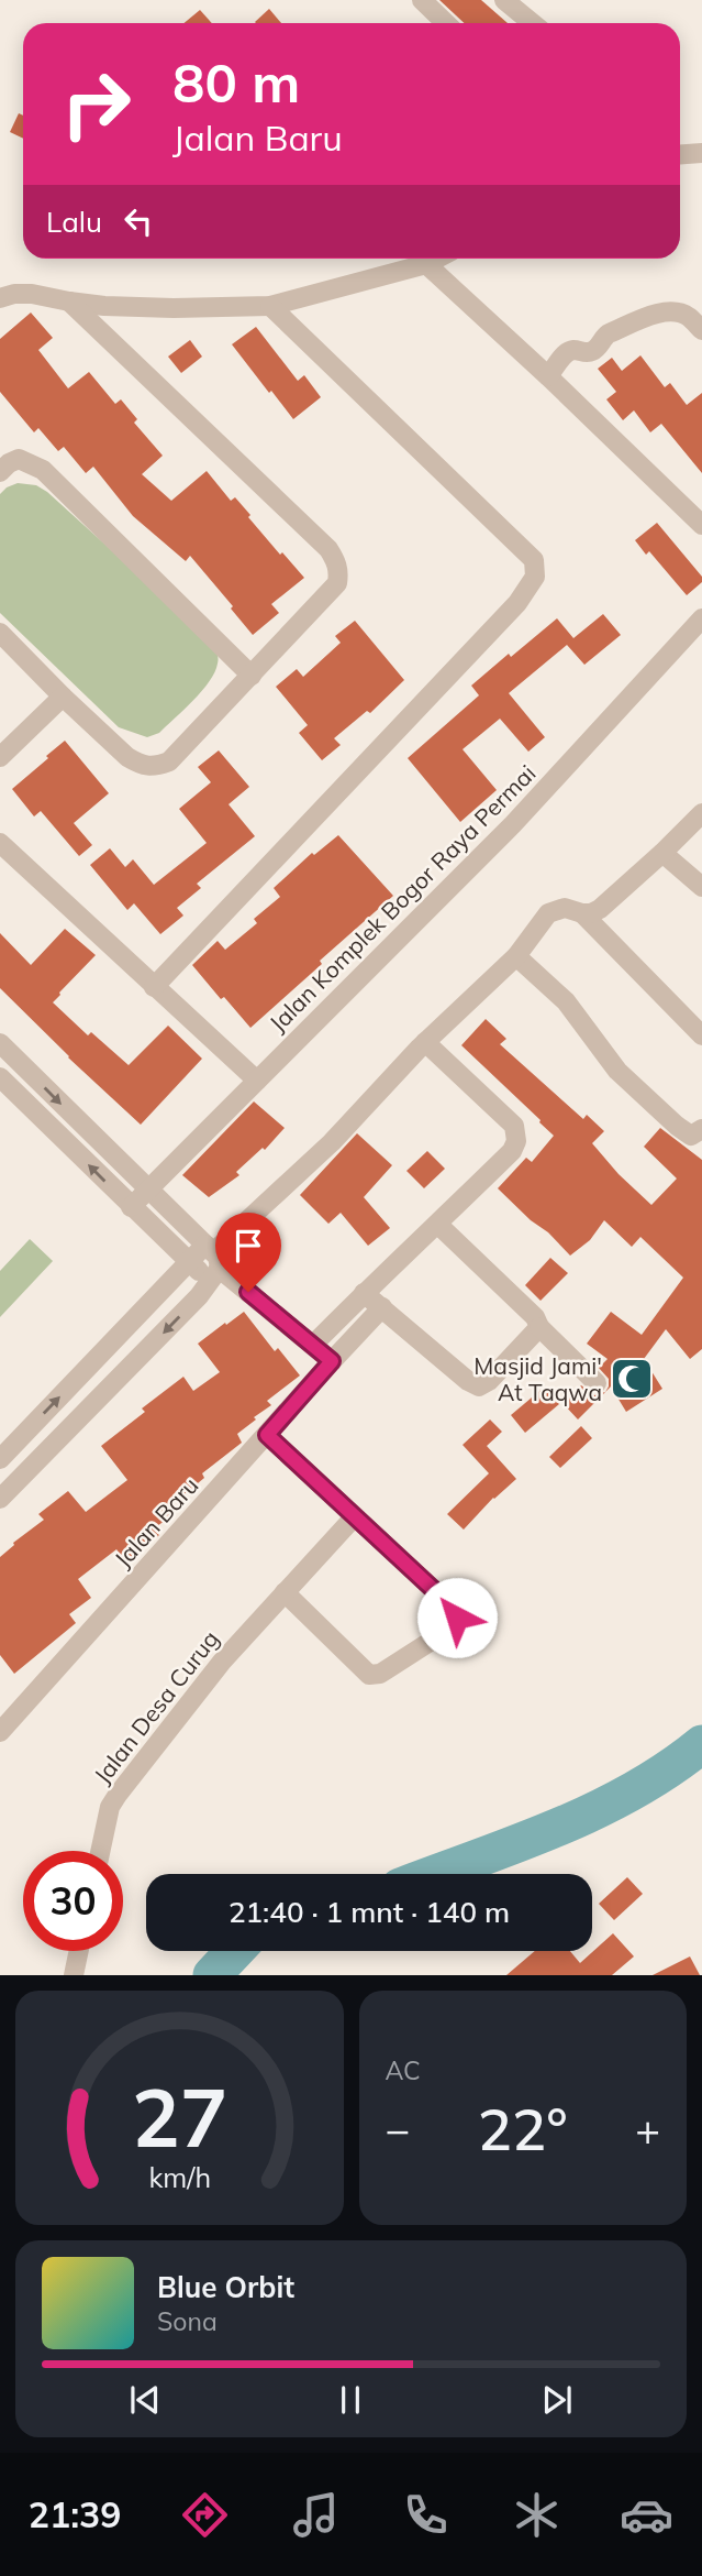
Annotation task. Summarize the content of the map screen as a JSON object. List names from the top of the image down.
{
  "streets": {
    "street": ["Jalan Komplek Bogor Raya Permai", "Jalan Baru", "Jalan Desa Curug"]
  },
  "places": {
    "mosque": ["Masjid Jami' At Taqwa"]
  },
  "page": {
    "turn": ["80 m", "Jalan Baru"],
    "then": "Lalu",
    "limit": "30",
    "trip": "21:40 · 1 mnt · 140 m",
    "tile": "AC",
    "heat": ["−", "22°", "+"],
    "song": ["Blue Orbit", "Sona"],
    "tabs": "21:39",
    "gauge": ["27", "km/h"]
  }
}
